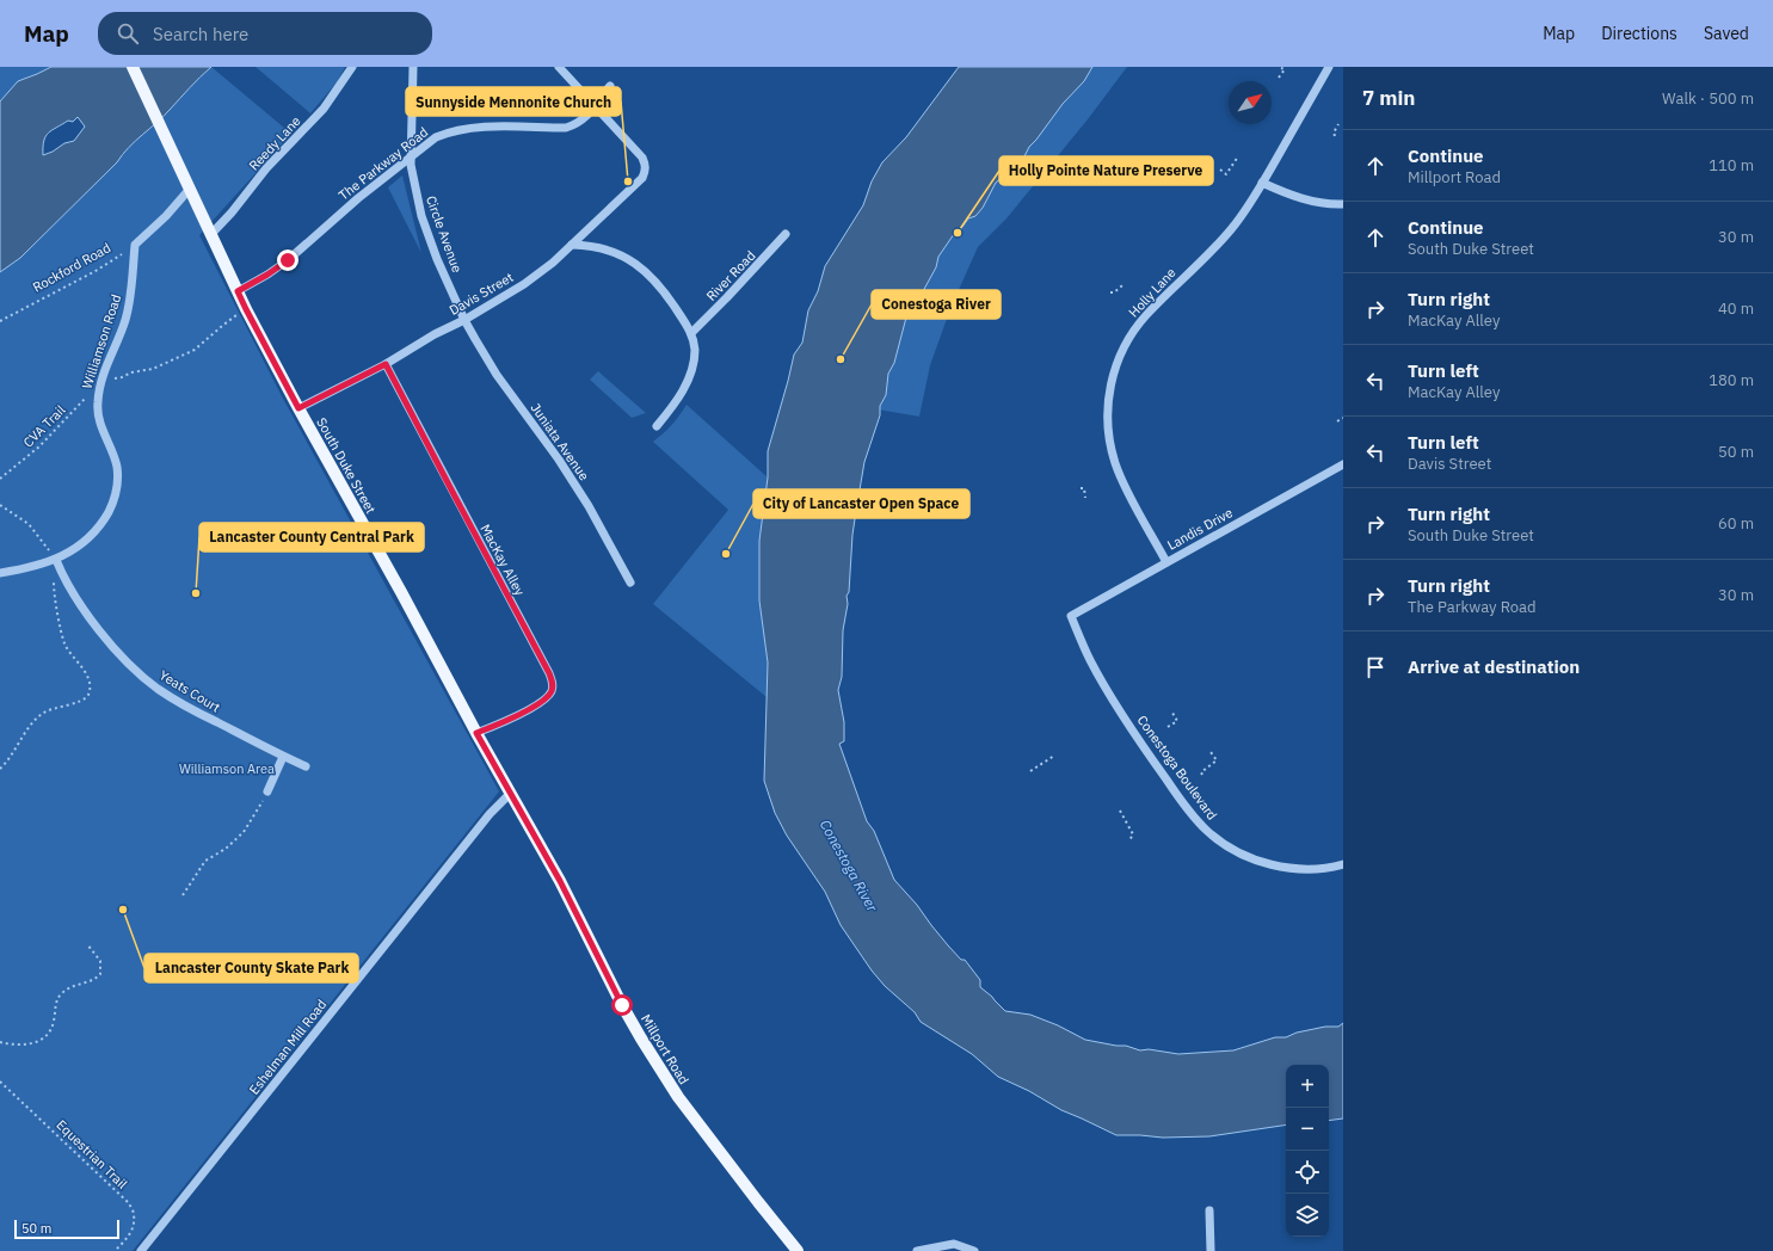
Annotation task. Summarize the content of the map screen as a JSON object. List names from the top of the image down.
{
  "streets": {
    "main road": ["South Duke Street", "Millport Road"],
    "street": [
      "Reedy Lane",
      "The Parkway Road",
      "Circle Avenue",
      "River Road",
      "Holly Lane",
      "Davis Street",
      "Williamson Road",
      "Juniata Avenue",
      "Landis Drive",
      "MacKay Alley",
      "Yeats Court",
      "Conestoga Boulevard",
      "Eshelman Mill Road"
    ],
    "path": ["Rockford Road", "CVA Trail", "Equestrian Trail"]
  },
  "crossings": [
    ["Reedy Lane", "South Duke Street"],
    ["The Parkway Road", "Circle Avenue"],
    ["The Parkway Road", "Davis Street"],
    ["The Parkway Road", "South Duke Street"],
    ["Circle Avenue", "Davis Street"],
    ["Circle Avenue", "Juniata Avenue"],
    ["Rockford Road", "Williamson Road"],
    ["Holly Lane", "Landis Drive"],
    ["Davis Street", "Juniata Avenue"],
    ["Davis Street", "South Duke Street"],
    ["Davis Street", "MacKay Alley"],
    ["Williamson Road", "CVA Trail"],
    ["Williamson Road", "Yeats Court"],
    ["South Duke Street", "MacKay Alley"],
    ["South Duke Street", "Eshelman Mill Road"],
    ["South Duke Street", "Millport Road"],
    ["Landis Drive", "Conestoga Boulevard"],
    ["Eshelman Mill Road", "Millport Road"]
  ],
  "water": ["Conestoga River"],
  "parks": ["Williamson Area"],
  "places": [
    "Sunnyside Mennonite Church",
    "Holly Pointe Nature Preserve",
    "Conestoga River",
    "City of Lancaster Open Space",
    "Lancaster County Central Park",
    "Lancaster County Skate Park"
  ],
  "scale_bar": "50 m",
  "north": "top right",
  "page": {
    "header": "Map",
    "search": "Search here",
    "nav": ["Map", "Directions", "Saved"],
    "heading": ["7 min", "Walk · 500 m"],
    "list": [
      ["Continue", "Millport Road", "110 m"],
      ["Continue", "South Duke Street", "30 m"],
      ["Turn right", "MacKay Alley", "40 m"],
      ["Turn left", "MacKay Alley", "180 m"],
      ["Turn left", "Davis Street", "50 m"],
      ["Turn right", "South Duke Street", "60 m"],
      ["Turn right", "The Parkway Road", "30 m"],
      "Arrive at destination"
    ],
    "map_buttons": ["+", "−"],
    "scale": "50 m"
  }
}
